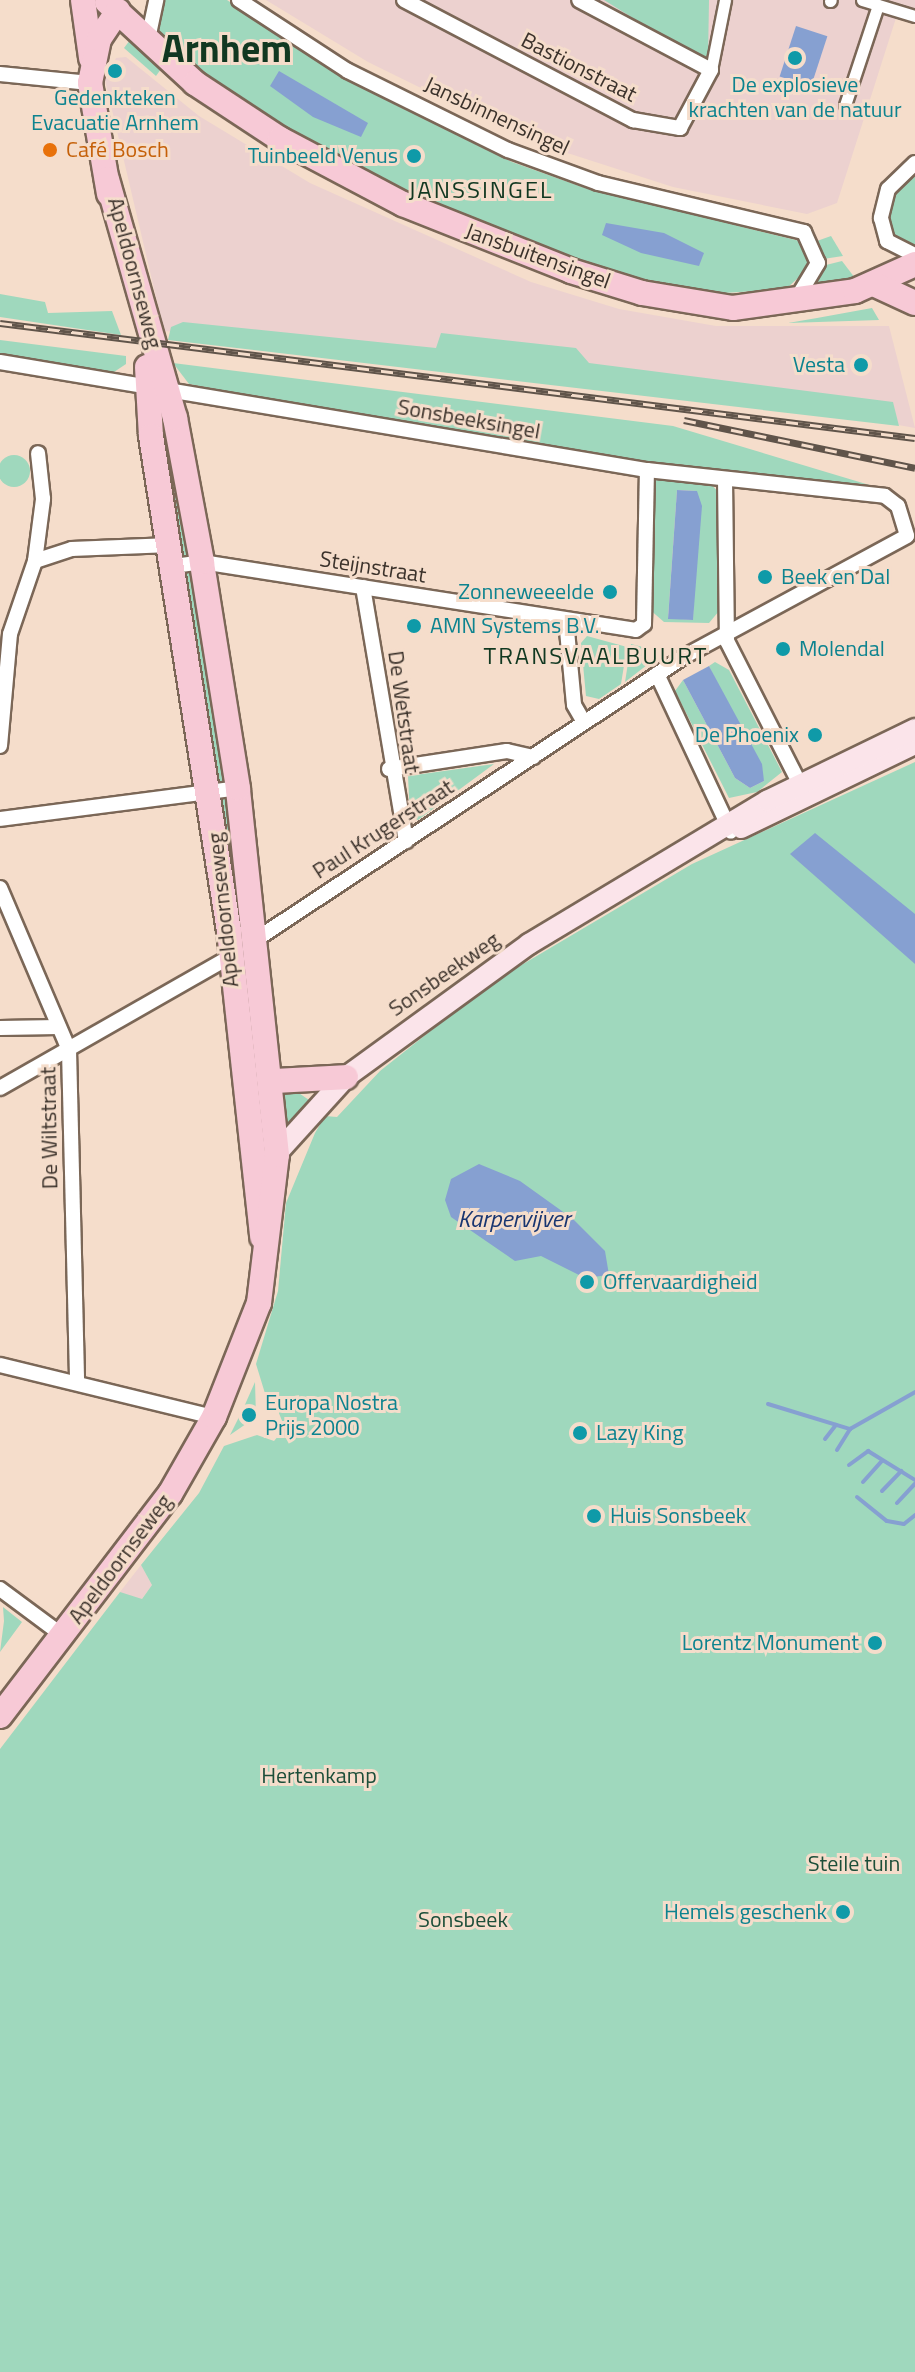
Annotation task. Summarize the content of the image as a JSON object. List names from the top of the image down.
{
  "streets": {
    "main road": ["Jansbuitensingel", "Apeldoornseweg", "Sonsbeekweg"],
    "street": [
      "Bastionstraat",
      "Jansbinnensingel",
      "Sonsbeeksingel",
      "Steijnstraat",
      "De Wetstraat",
      "Paul Krugerstraat",
      "De Wiltstraat"
    ]
  },
  "crossings": [
    ["Jansbinnensingel", "Jansbuitensingel"],
    ["Apeldoornseweg", "Sonsbeeksingel"],
    ["Apeldoornseweg", "Steijnstraat"],
    ["Apeldoornseweg", "Paul Krugerstraat"],
    ["Apeldoornseweg", "Sonsbeekweg"],
    ["Sonsbeeksingel", "Steijnstraat"],
    ["Sonsbeeksingel", "Paul Krugerstraat"],
    ["Steijnstraat", "De Wetstraat"],
    ["De Wetstraat", "Paul Krugerstraat"],
    ["Paul Krugerstraat", "De Wiltstraat"]
  ],
  "districts": ["Arnhem", "JANSSINGEL", "TRANSVAALBUURT"],
  "water": ["Karpervijver"],
  "parks": ["Hertenkamp", "Steile tuin", "Sonsbeek"],
  "places": [
    "De explosieve krachten van de natuur",
    "Gedenkteken Evacuatie Arnhem",
    "Café Bosch",
    "Tuinbeeld Venus",
    "Vesta",
    "Beek en Dal",
    "Zonneweeelde",
    "AMN Systems B.V.",
    "Molendal",
    "De Phoenix",
    "Offervaardigheid",
    "Europa Nostra Prijs 2000",
    "Lazy King",
    "Huis Sonsbeek",
    "Lorentz Monument",
    "Hemels geschenk"
  ]
}
